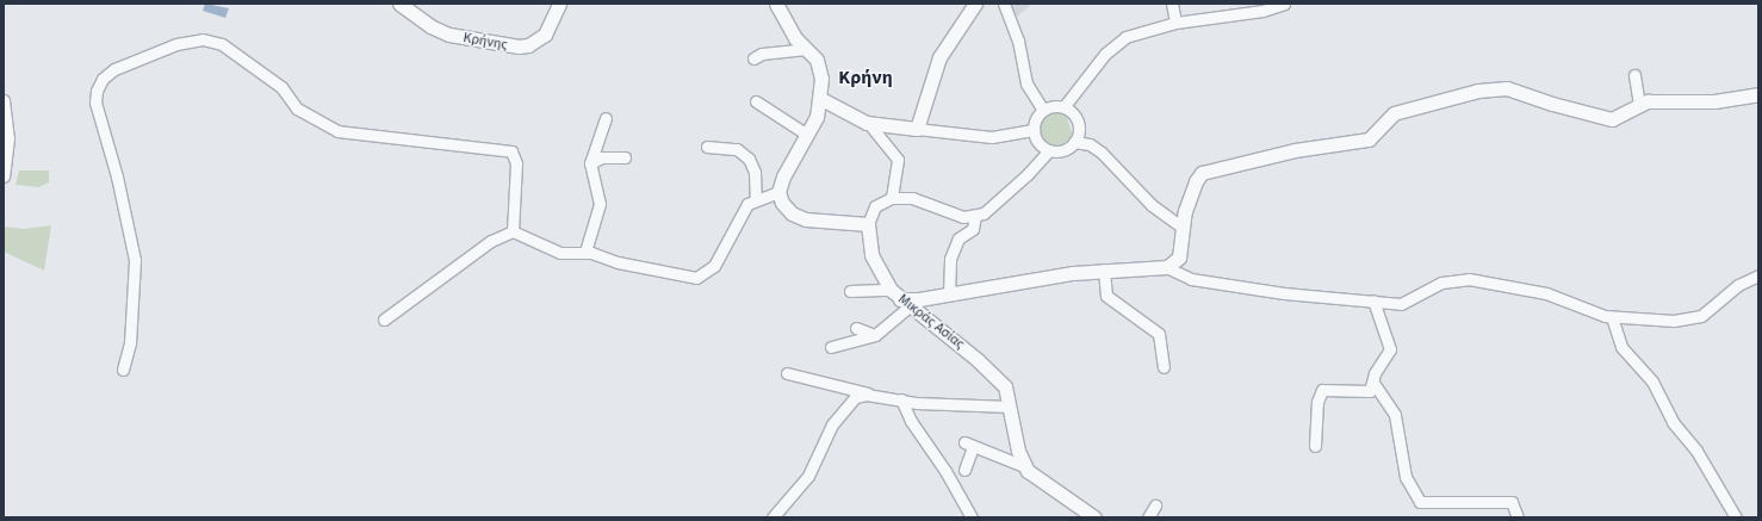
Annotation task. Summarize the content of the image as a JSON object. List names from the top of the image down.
{
  "streets": {
    "street": ["Κρήνης", "Μικράς Ασίας"]
  },
  "districts": ["Κρήνη"]
}
